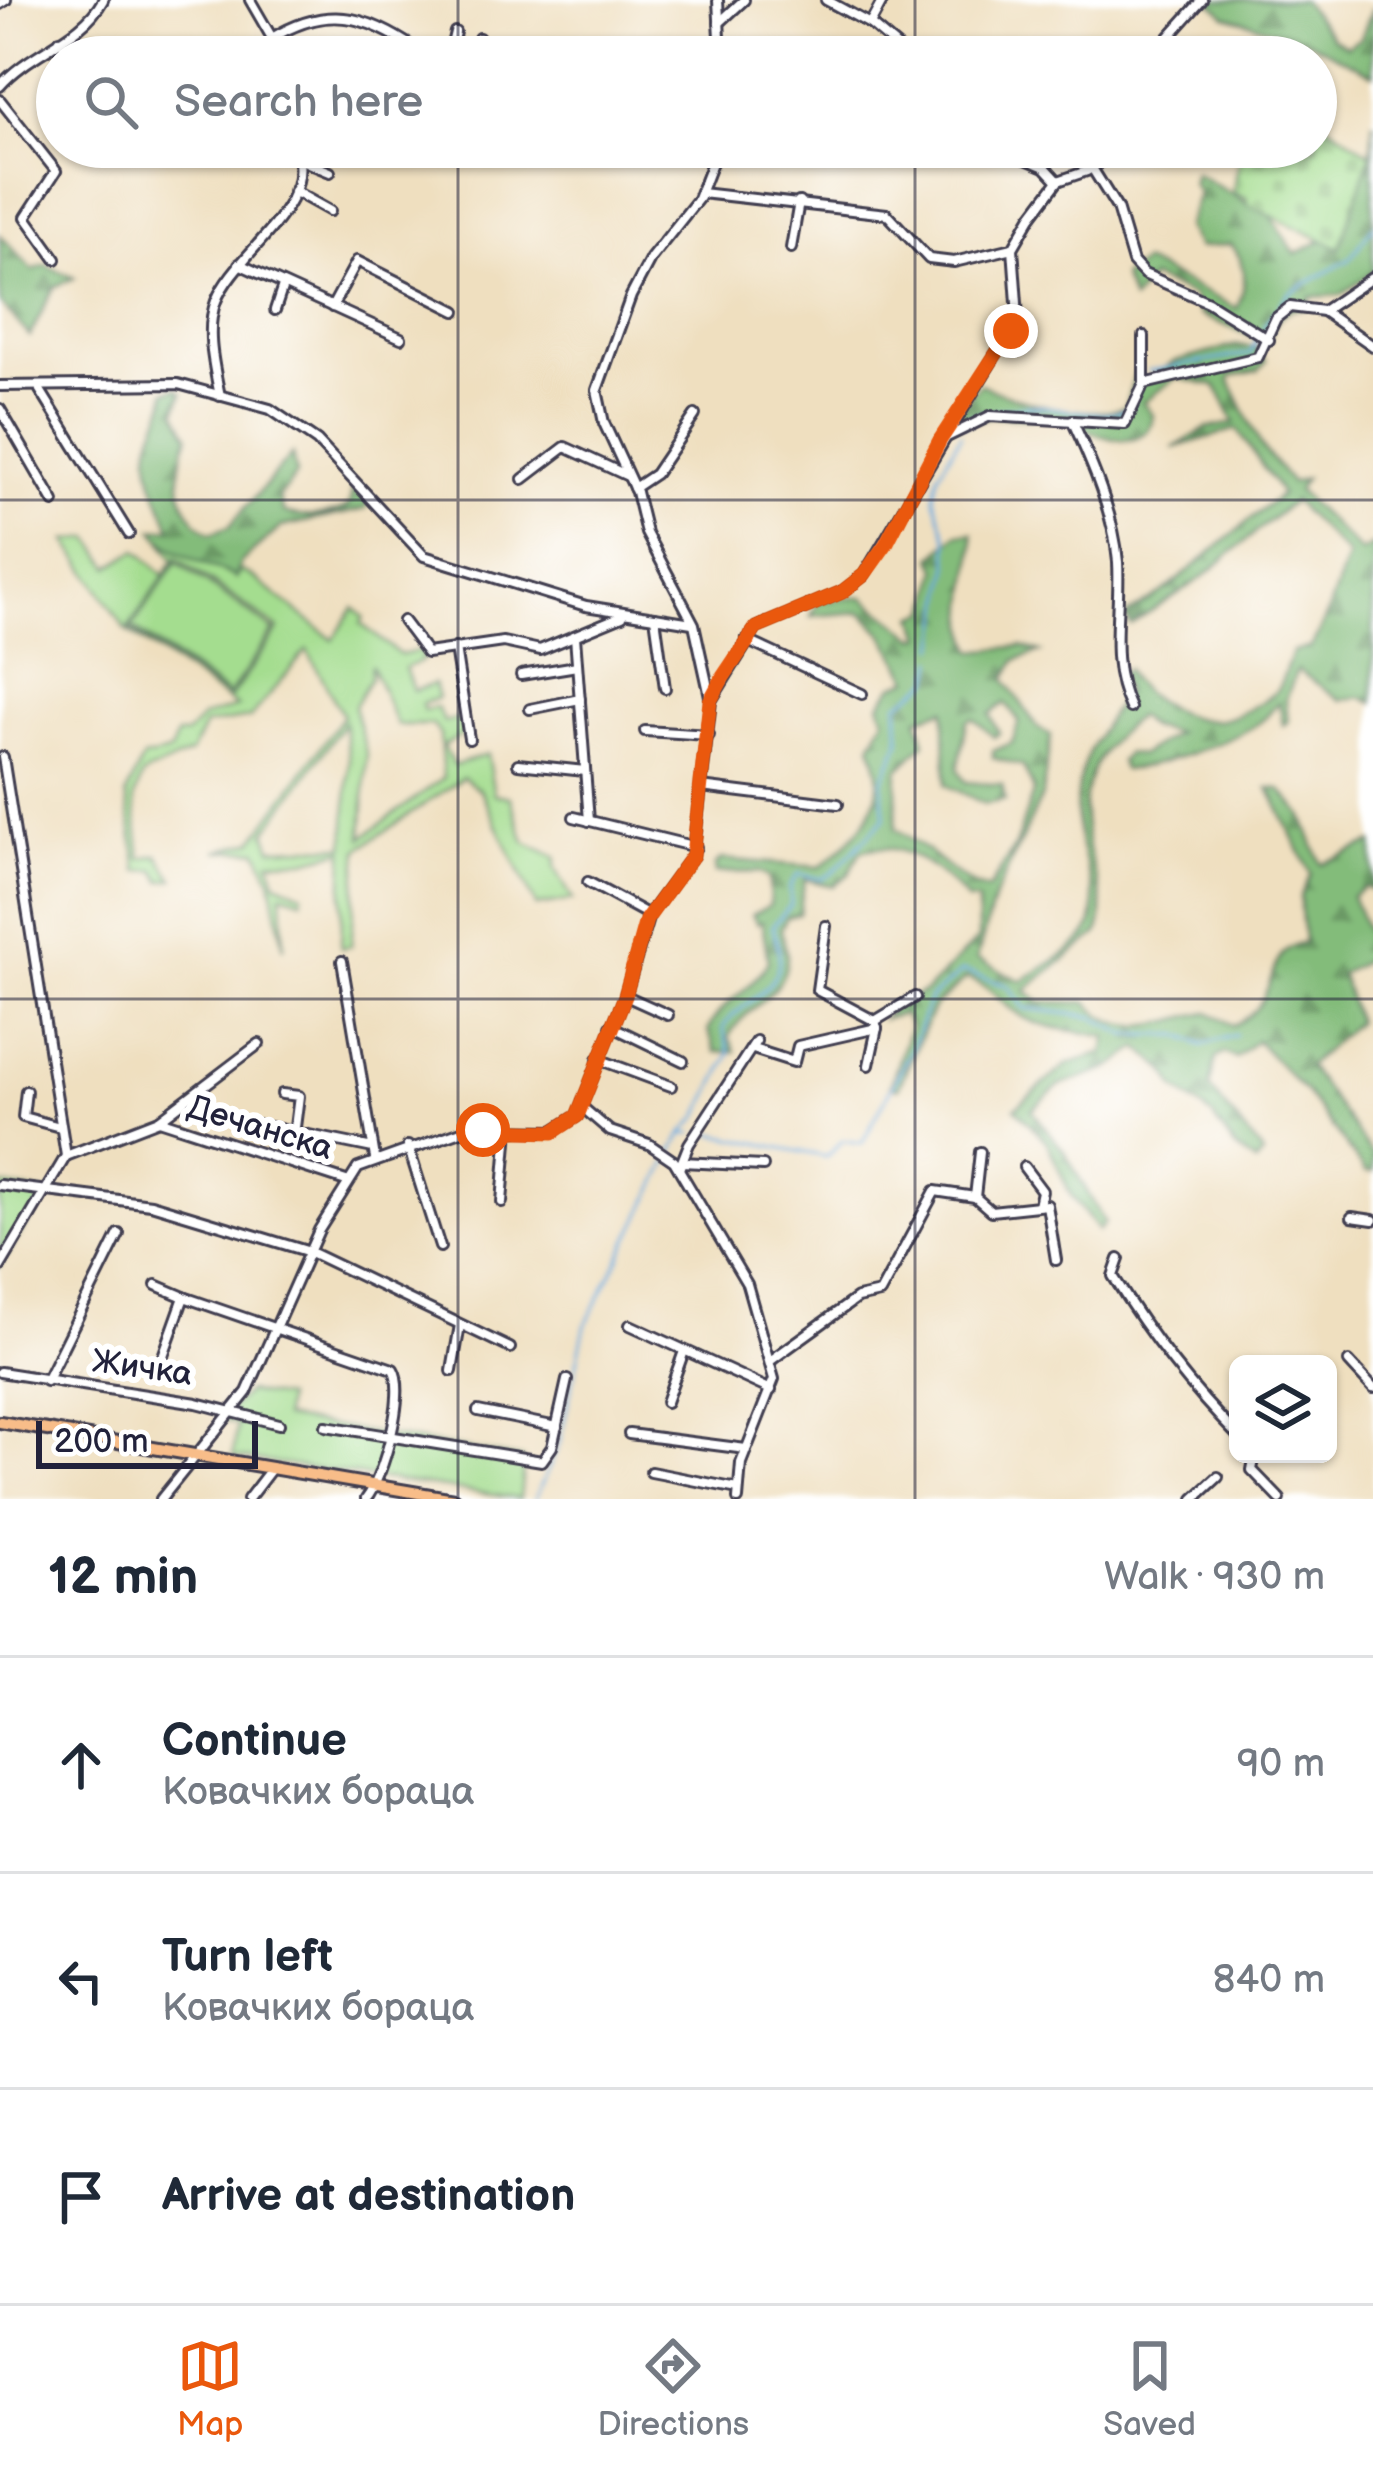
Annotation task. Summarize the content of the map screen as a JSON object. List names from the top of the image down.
{
  "streets": {
    "street": ["Дечанска", "Жичка"]
  },
  "scale_bar": "200 m",
  "page": {
    "search": "Search here",
    "scale": "200 m",
    "heading": ["12 min", "Walk · 930 m"],
    "list": [
      ["Continue", "Ковачких бораца", "90 m"],
      ["Turn left", "Ковачких бораца", "840 m"],
      "Arrive at destination"
    ],
    "nav": ["Map", "Directions", "Saved"]
  }
}
